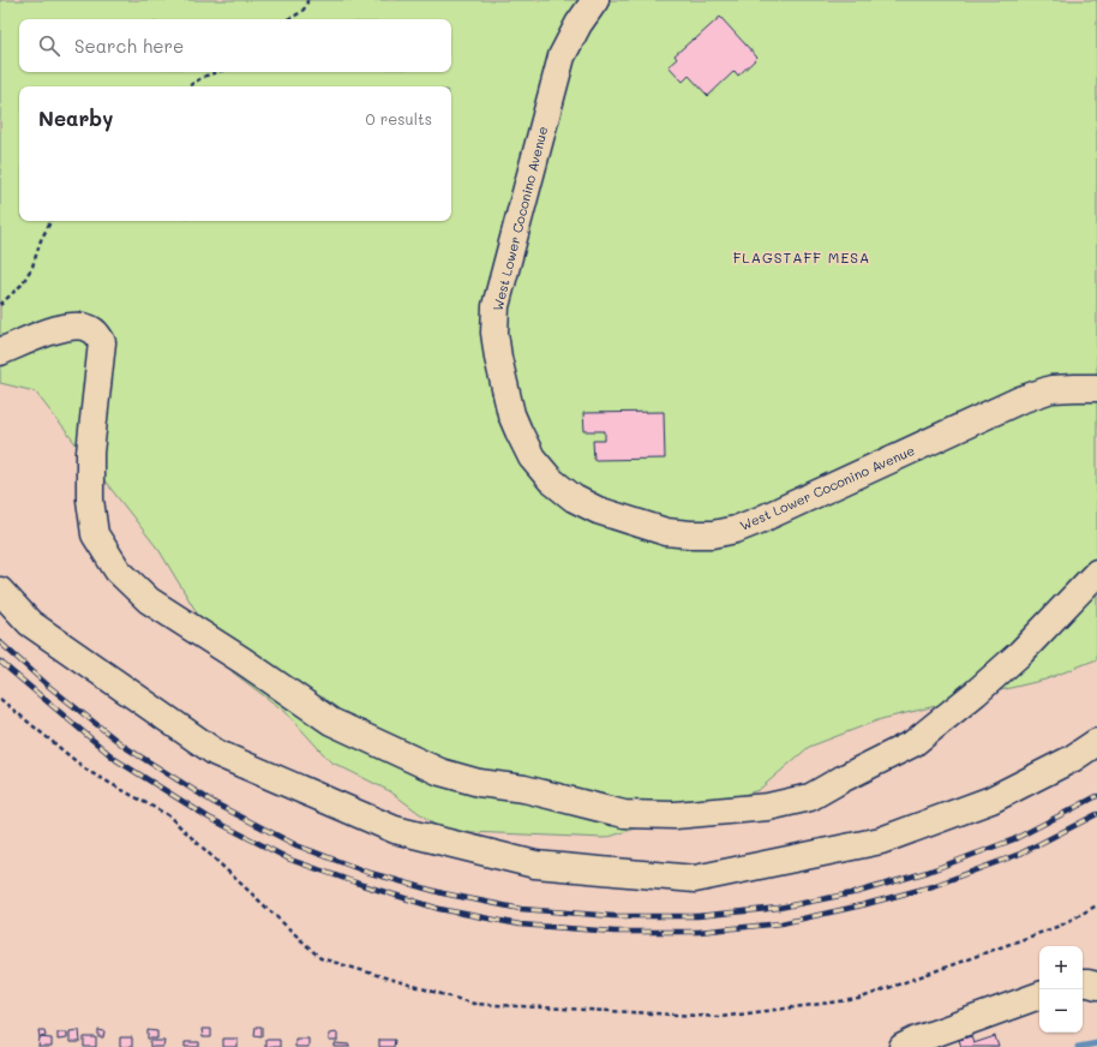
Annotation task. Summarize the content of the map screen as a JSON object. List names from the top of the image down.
{
  "streets": {
    "street": ["West Lower Coconino Avenue"]
  },
  "districts": ["FLAGSTAFF MESA"],
  "page": {
    "search": "Search here",
    "heading": ["Nearby", "0 results"],
    "map_buttons": ["+", "−"]
  }
}
